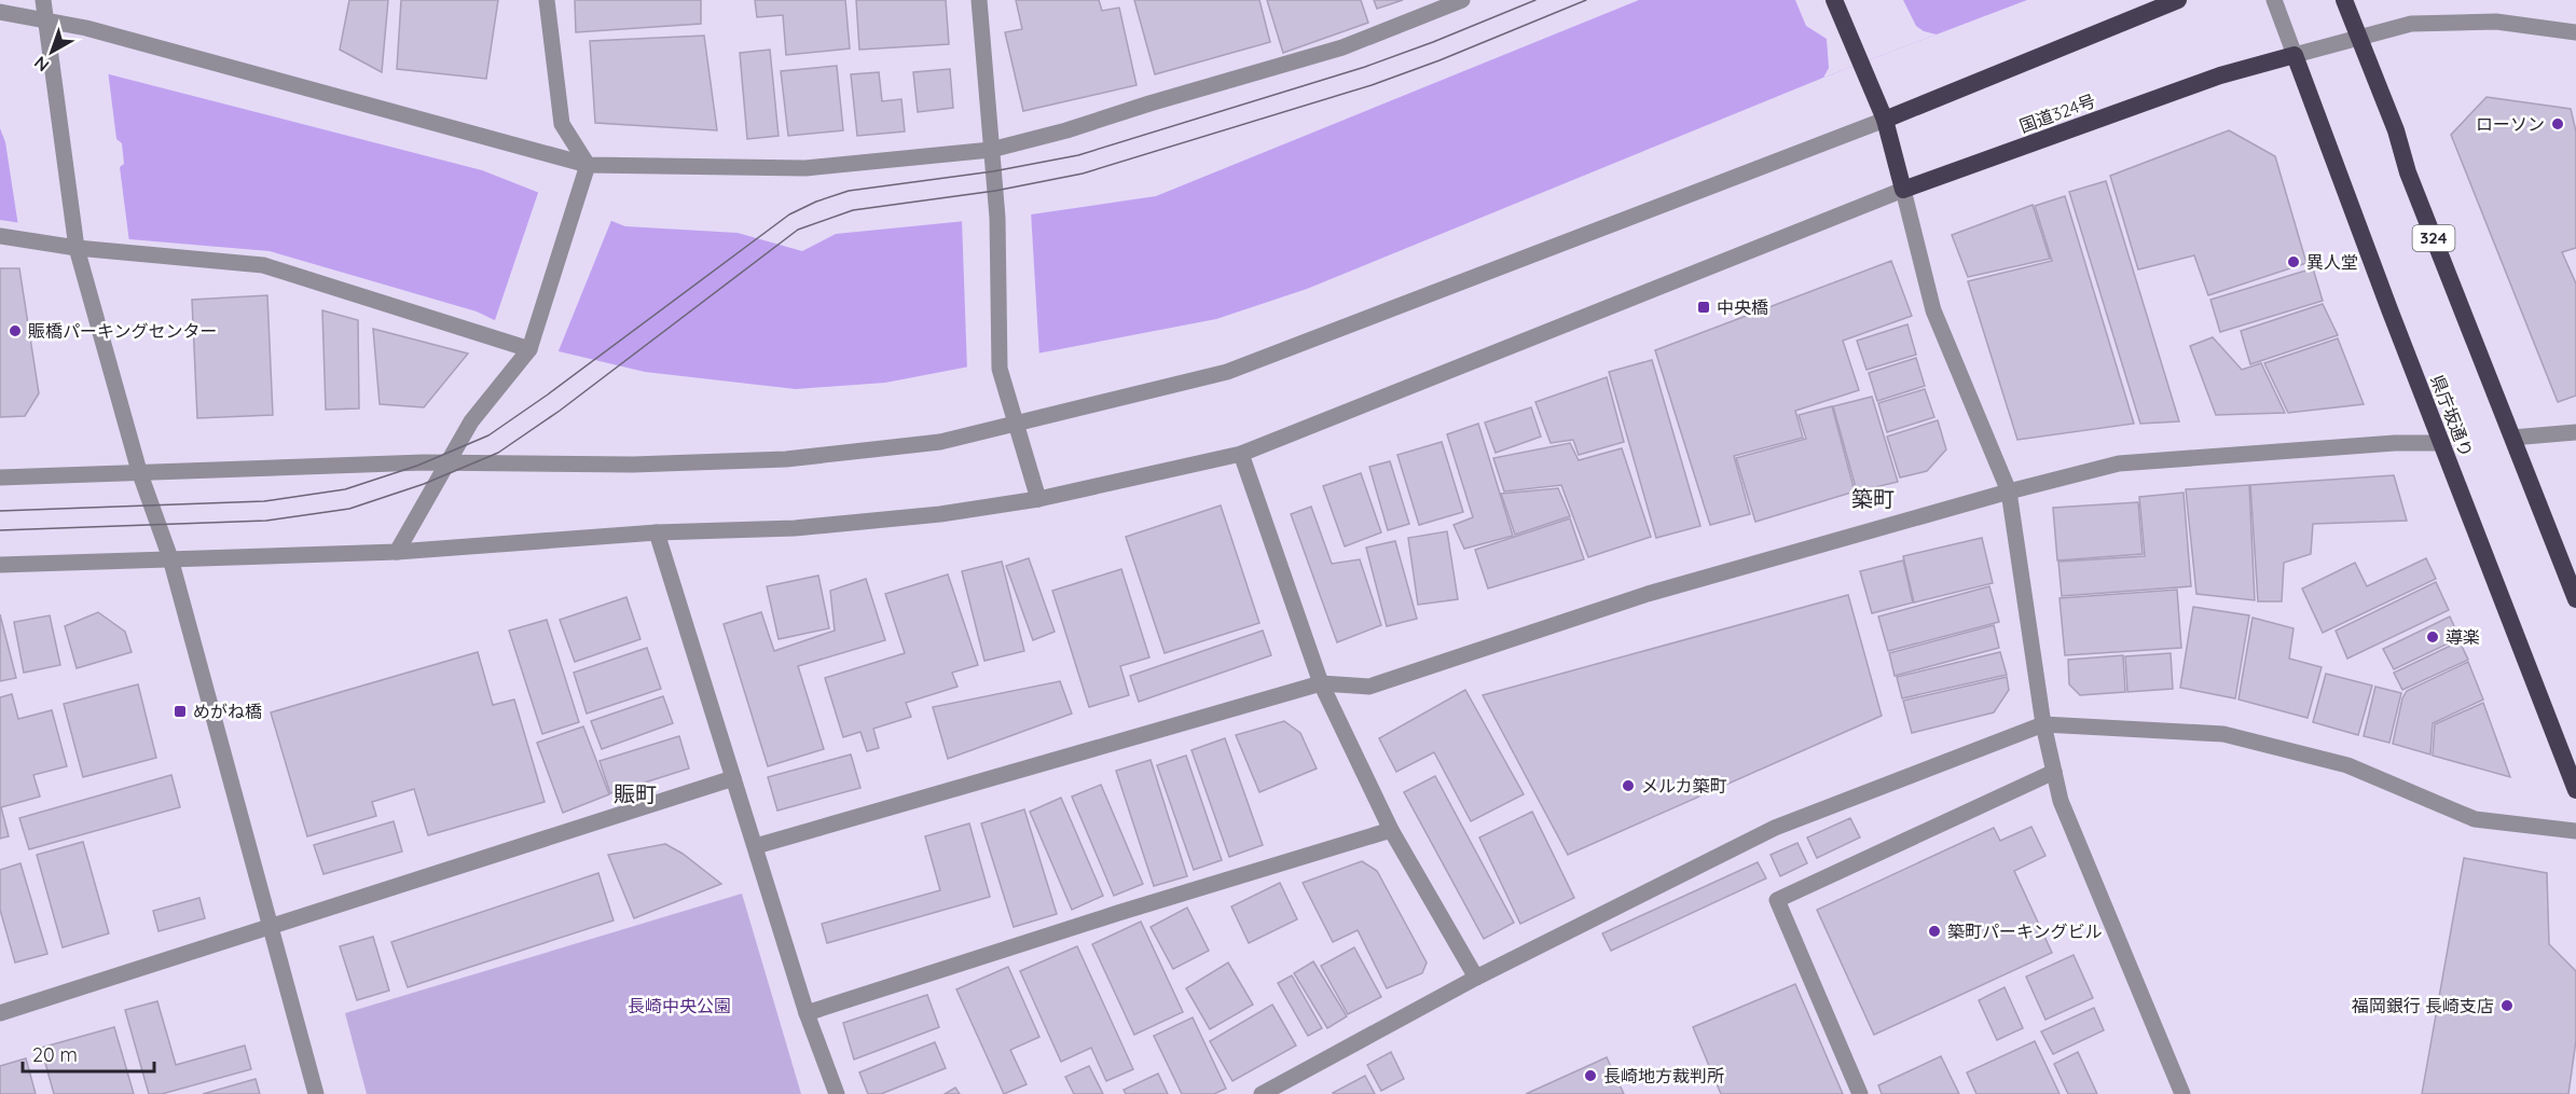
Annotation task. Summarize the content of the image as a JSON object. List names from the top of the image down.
{
  "streets": {
    "highway": ["国道324号", "324", "県庁坂通り"]
  },
  "crossings": [
    ["国道324号", "県庁坂通り"]
  ],
  "districts": ["築町", "賑町"],
  "parks": ["長崎中央公園"],
  "places": {
    "other": [
      "ローソン",
      "異人堂",
      "賑橋パーキングセンター",
      "導楽",
      "メルカ築町",
      "築町パーキングビル",
      "福岡銀行 長崎支店",
      "長崎地方裁判所"
    ],
    "transit": ["中央橋", "めがね橋"]
  },
  "scale_bar": "20 m",
  "north": "bottom left"
}
